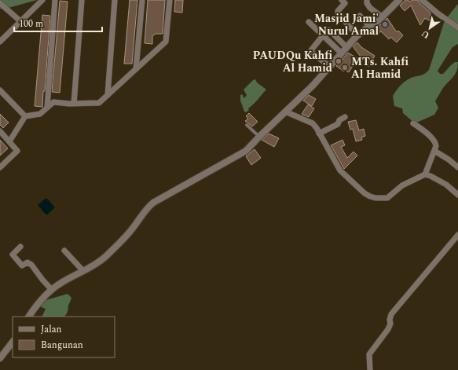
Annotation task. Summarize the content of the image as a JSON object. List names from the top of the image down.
{
  "places": ["Masjid Jami' Nurul Amal", "PAUDQu Kahfi Al Hamid", "MTs. Kahfi Al Hamid"],
  "legend": ["Jalan", "Bangunan"],
  "scale_bar": "100 m",
  "north": "bottom left"
}
